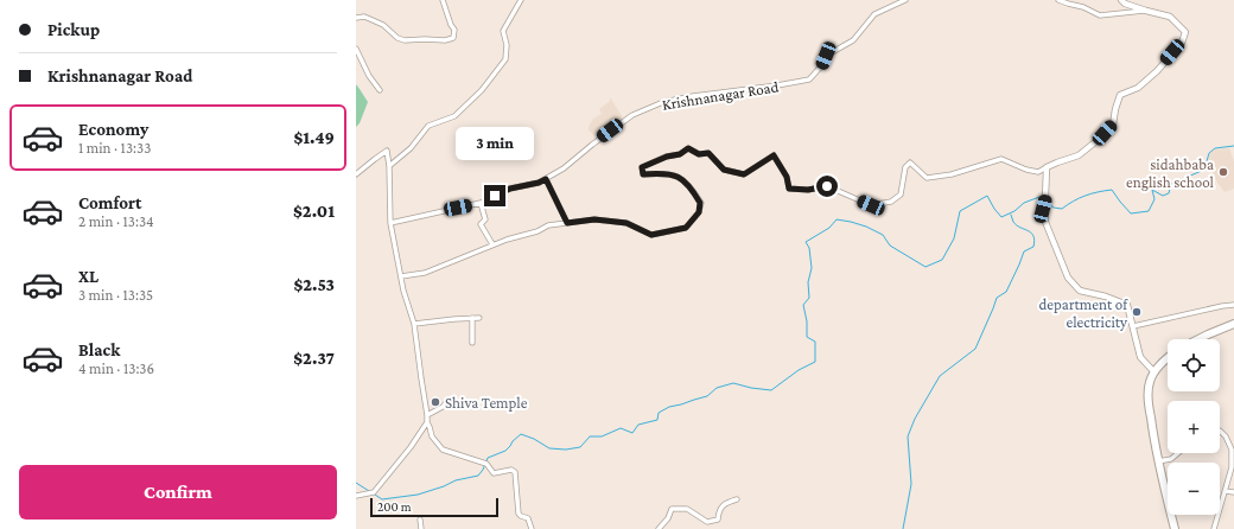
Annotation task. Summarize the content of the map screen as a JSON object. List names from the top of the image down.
{
  "streets": {
    "street": ["Krishnanagar Road"]
  },
  "places": ["sidahbaba english school", "department of electricity", "Shiva Temple"],
  "scale_bar": "200 m",
  "page": {
    "banner": ["Pickup", "Krishnanagar Road"],
    "list": [
      {
        "name": "Economy",
        "note": "1 min · 13:33",
        "value": "$1.49"
      },
      {
        "name": "Comfort",
        "note": "2 min · 13:34",
        "value": "$2.01"
      },
      {
        "name": "XL",
        "note": "3 min · 13:35",
        "value": "$2.53"
      },
      {
        "name": "Black",
        "note": "4 min · 13:36",
        "value": "$2.37"
      }
    ],
    "bubble": "3 min",
    "map_buttons": ["+", "−"],
    "buttons": "Confirm",
    "scale": "200 m"
  }
}
